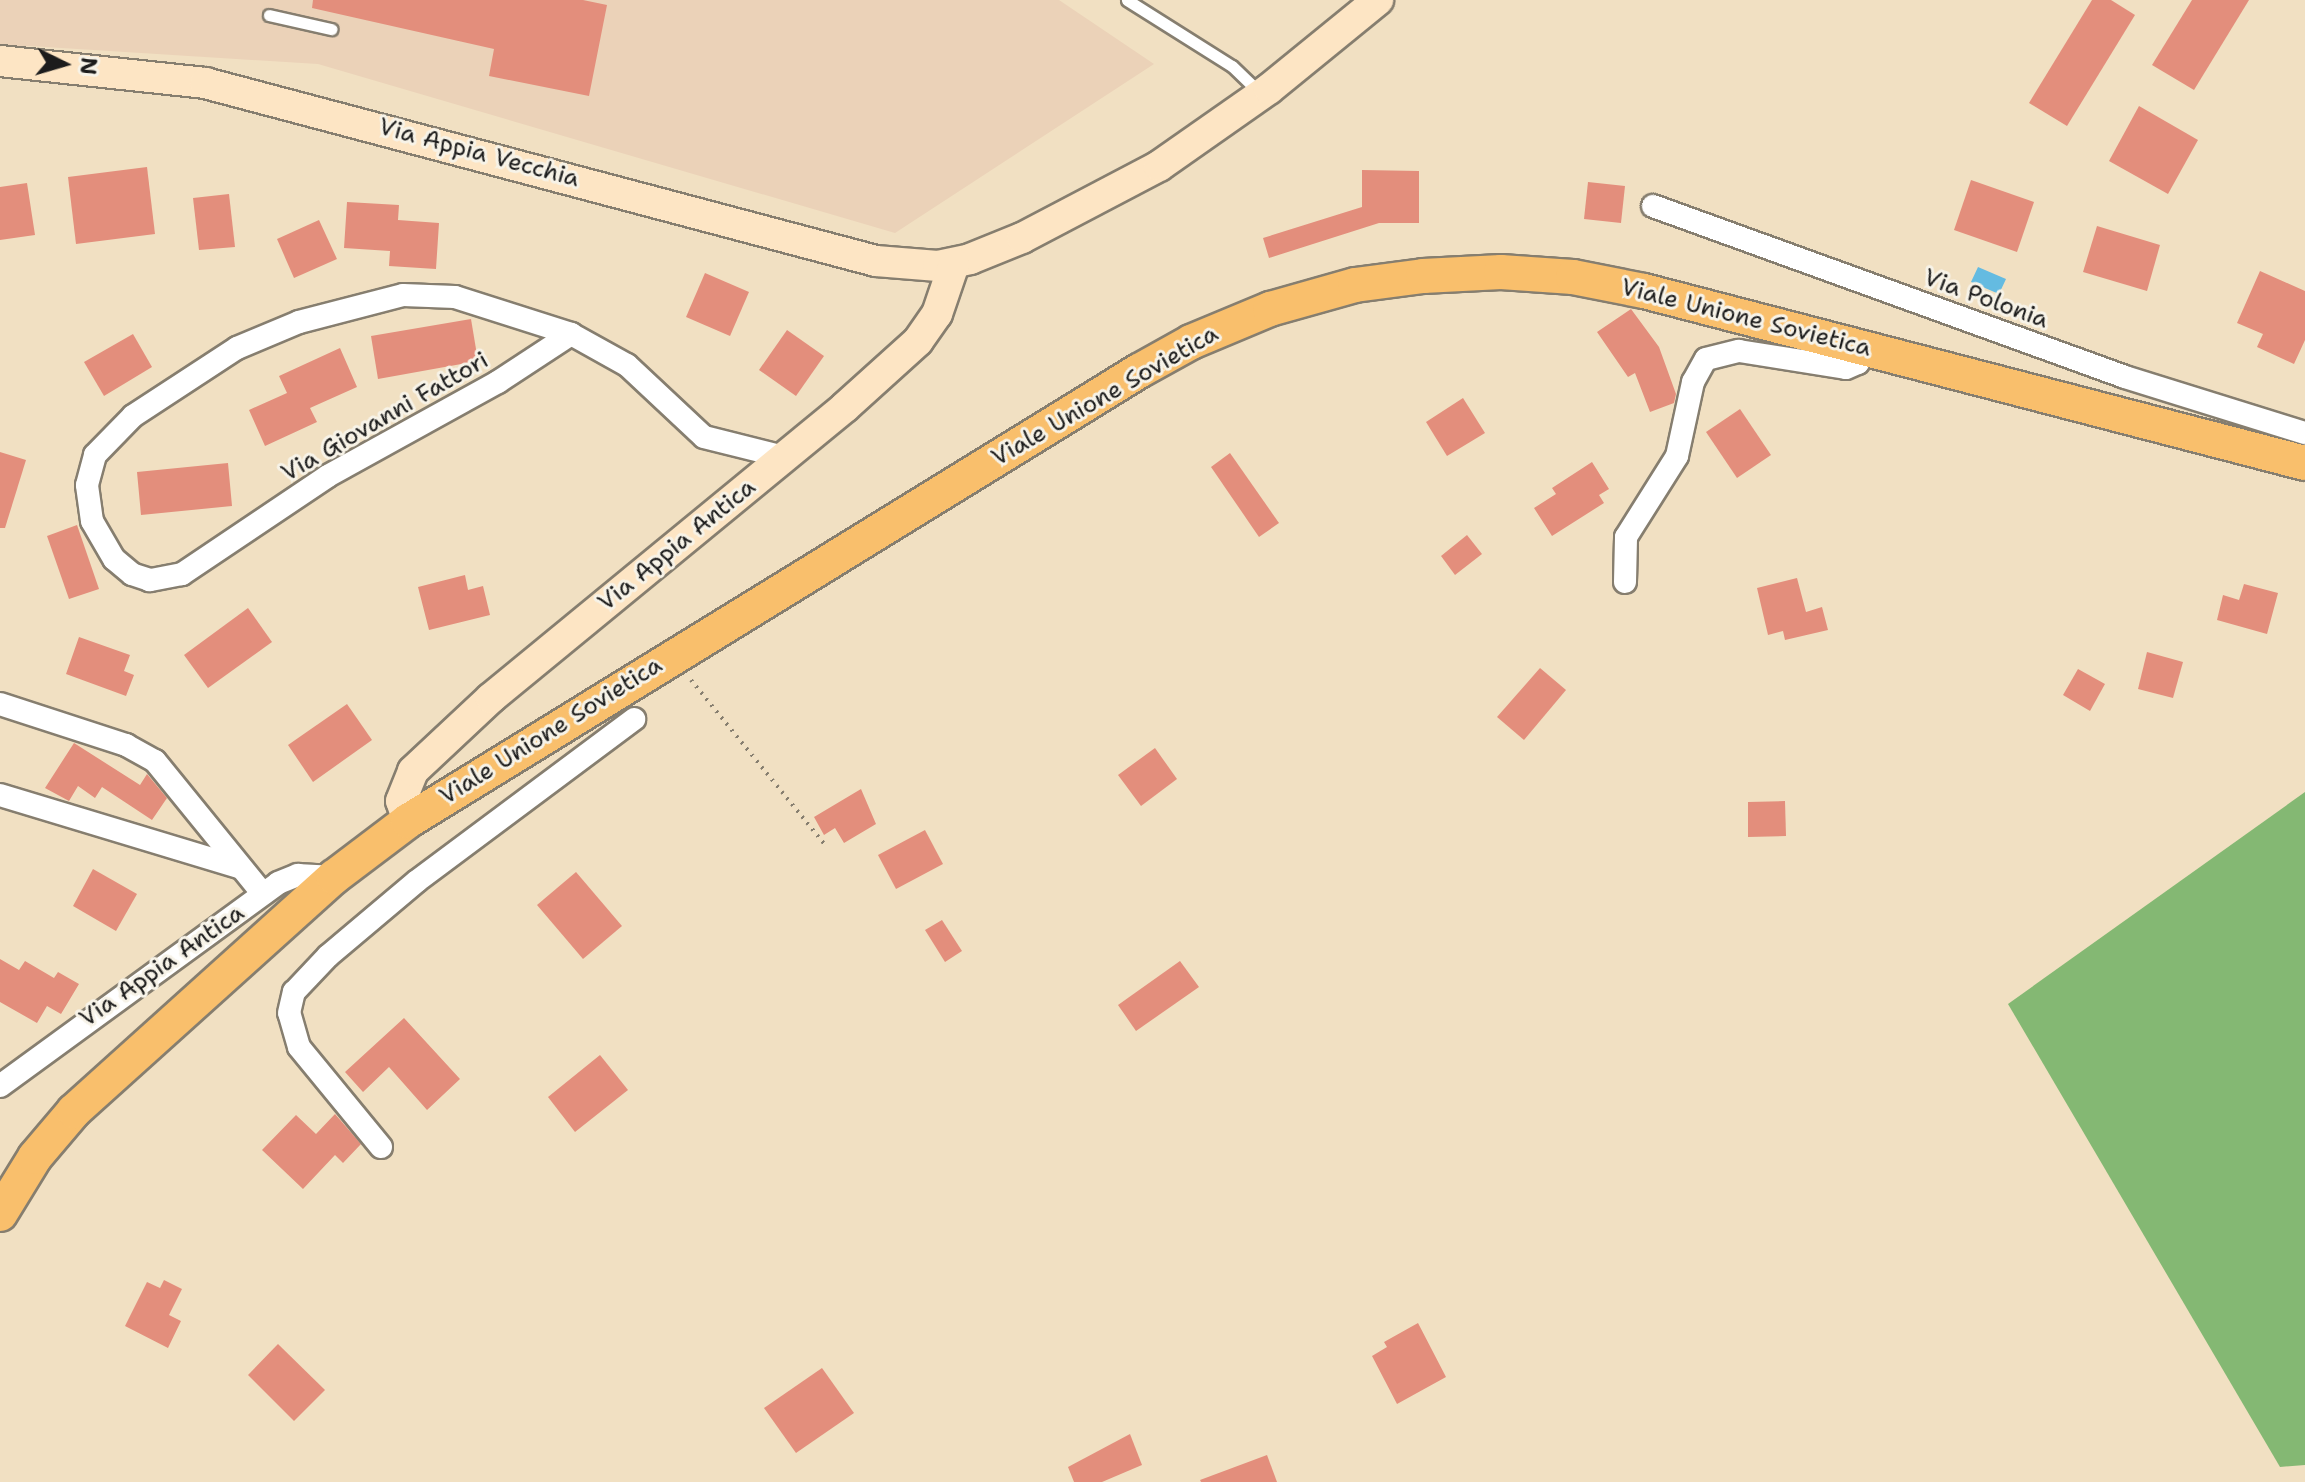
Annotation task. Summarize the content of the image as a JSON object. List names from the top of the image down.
{
  "streets": {
    "main road": ["Via Appia Vecchia", "Viale Unione Sovietica", "Via Appia Antica"],
    "street": ["Via Polonia", "Via Giovanni Fattori"]
  },
  "crossings": [
    ["Via Appia Vecchia", "Via Appia Antica"],
    ["Viale Unione Sovietica", "Via Appia Antica"],
    ["Via Giovanni Fattori", "Via Appia Antica"]
  ],
  "north": "right"
}
